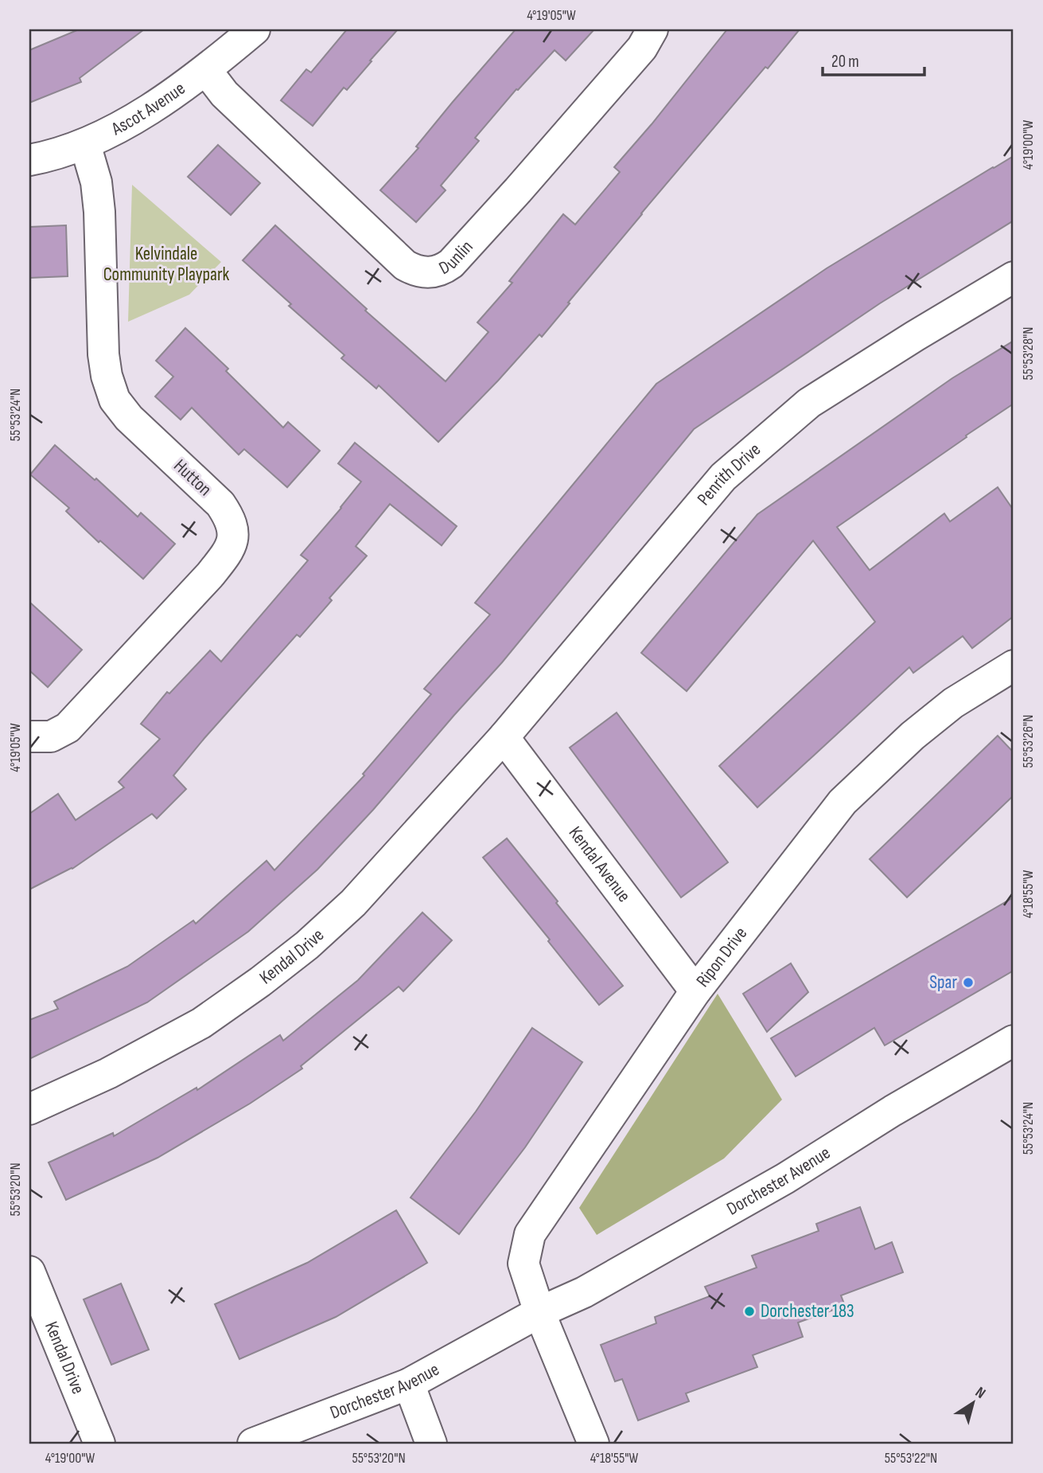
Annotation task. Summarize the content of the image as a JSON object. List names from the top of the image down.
{
  "streets": {
    "street": [
      "Ascot Avenue",
      "Dunlin",
      "Penrith Drive",
      "Hutton",
      "Kendal Avenue",
      "Kendal Drive",
      "Ripon Drive",
      "Dorchester Avenue"
    ]
  },
  "crossings": [
    ["Ascot Avenue", "Dunlin"],
    ["Ascot Avenue", "Hutton"],
    ["Penrith Drive", "Kendal Avenue"],
    ["Penrith Drive", "Kendal Drive"],
    ["Kendal Avenue", "Kendal Drive"],
    ["Kendal Avenue", "Ripon Drive"],
    ["Ripon Drive", "Dorchester Avenue"]
  ],
  "parks": ["Kelvindale Community Playpark"],
  "places": ["Spar", "Dorchester 183"],
  "scale_bar": "20 m",
  "north": "top right",
  "coordinates": [
    "4°19'05\"W",
    "4°19'00\"W",
    "55°53'28\"N",
    "55°53'24\"N",
    "55°53'26\"N",
    "4°18'55\"W",
    "55°53'20\"N",
    "55°53'22\"N"
  ]
}
